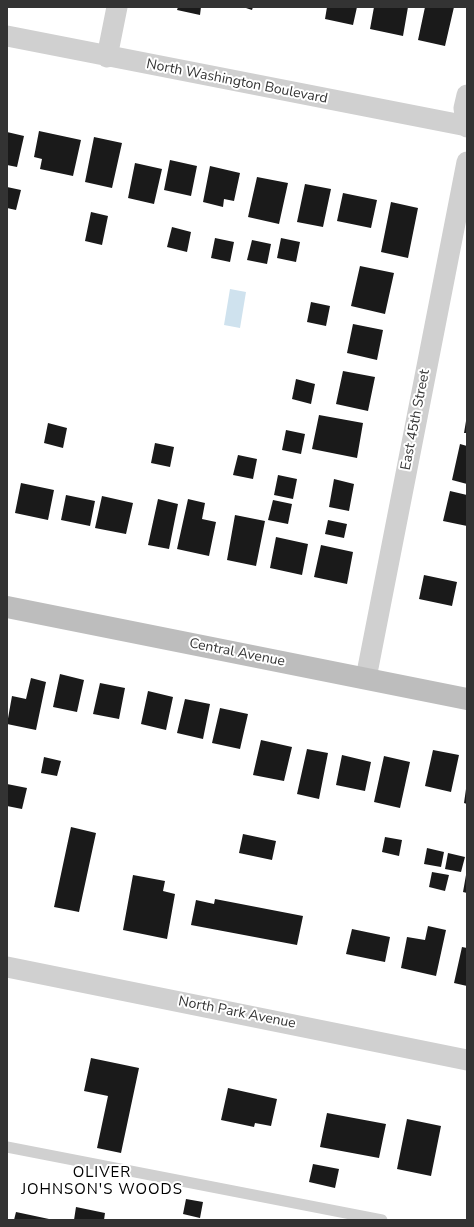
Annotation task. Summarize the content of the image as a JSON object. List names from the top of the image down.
{
  "streets": {
    "main road": ["Central Avenue"],
    "street": ["North Washington Boulevard", "East 45th Street", "North Park Avenue"]
  },
  "crossings": [
    ["East 45th Street", "Central Avenue"]
  ],
  "districts": ["OLIVER JOHNSON'S WOODS"]
}
